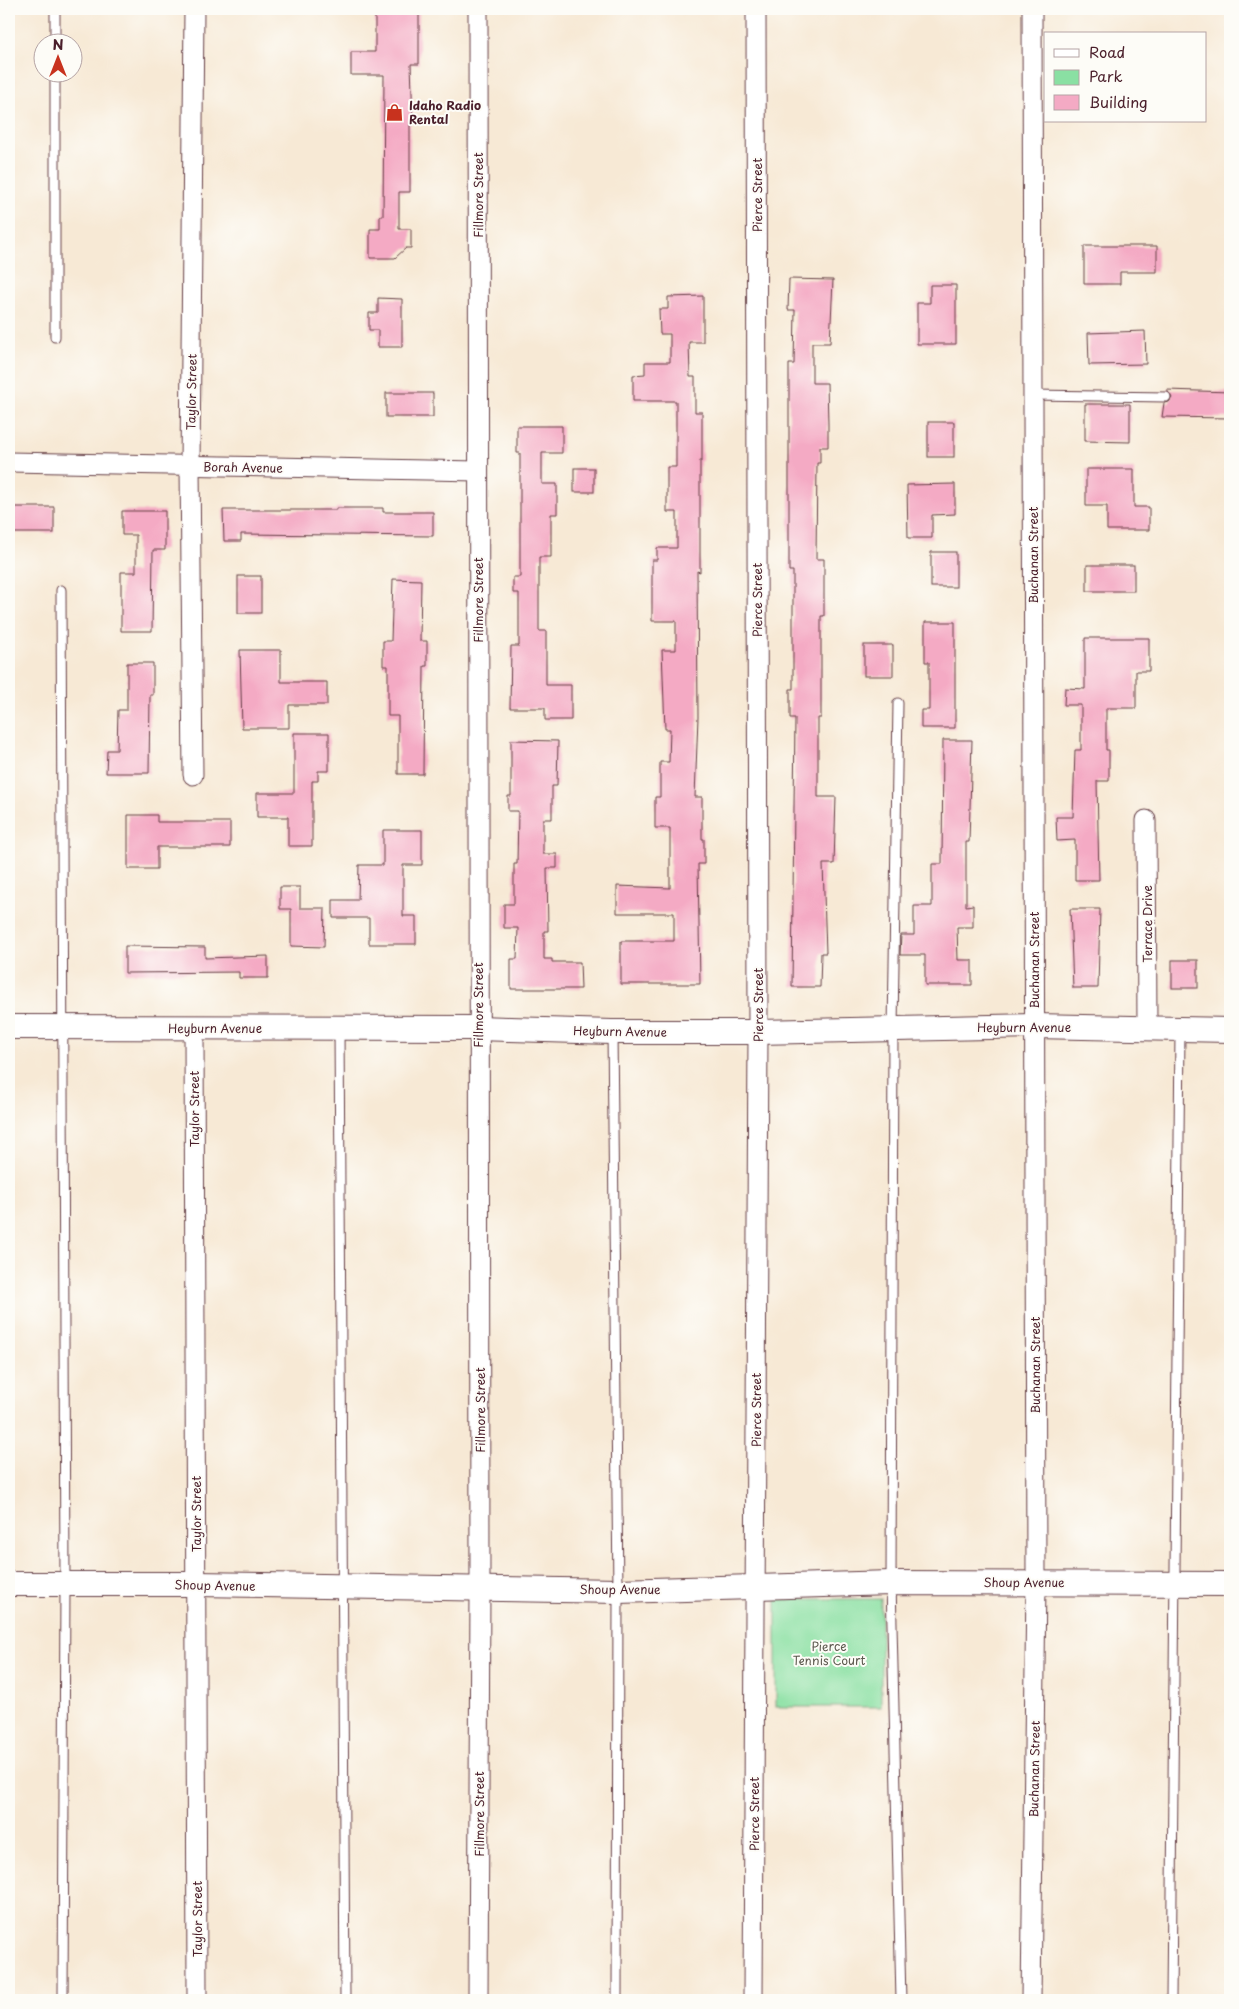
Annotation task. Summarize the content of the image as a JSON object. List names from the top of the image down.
{
  "streets": {
    "street": [
      "Fillmore Street",
      "Pierce Street",
      "Taylor Street",
      "Borah Avenue",
      "Buchanan Street",
      "Terrace Drive",
      "Heyburn Avenue",
      "Shoup Avenue"
    ]
  },
  "crossings": [
    ["Fillmore Street", "Borah Avenue"],
    ["Fillmore Street", "Heyburn Avenue"],
    ["Fillmore Street", "Shoup Avenue"],
    ["Pierce Street", "Heyburn Avenue"],
    ["Pierce Street", "Shoup Avenue"],
    ["Taylor Street", "Borah Avenue"],
    ["Taylor Street", "Heyburn Avenue"],
    ["Taylor Street", "Shoup Avenue"],
    ["Buchanan Street", "Heyburn Avenue"],
    ["Buchanan Street", "Shoup Avenue"],
    ["Terrace Drive", "Heyburn Avenue"]
  ],
  "parks": ["Pierce Tennis Court"],
  "places": {
    "shop": ["Idaho Radio Rental"]
  },
  "legend": ["Road", "Park", "Building"],
  "north": "top"
}
